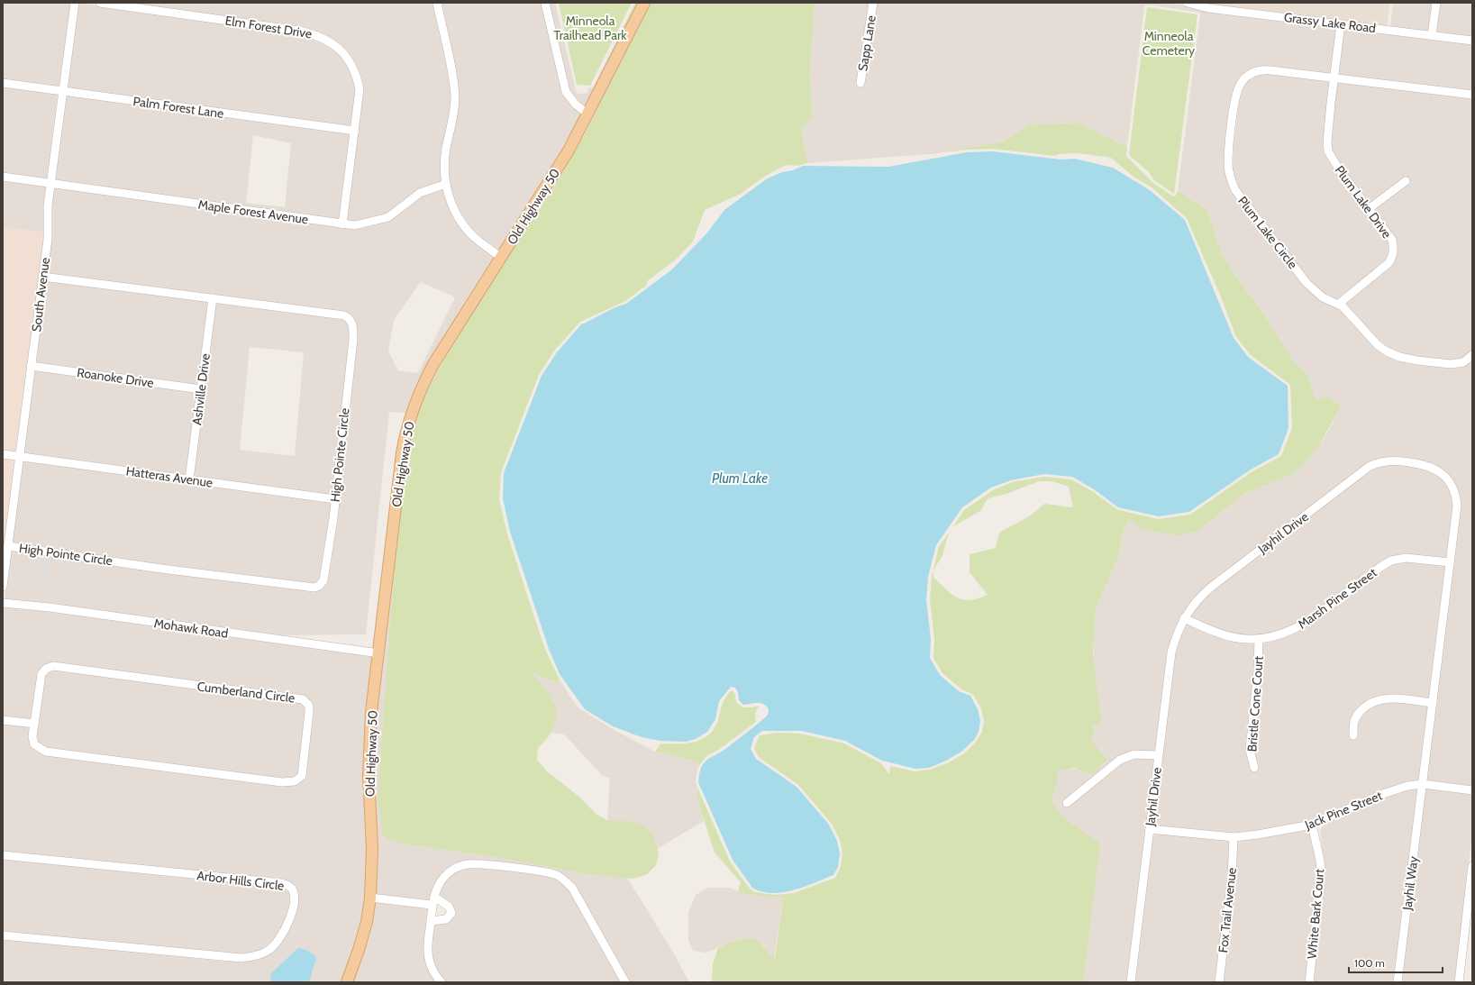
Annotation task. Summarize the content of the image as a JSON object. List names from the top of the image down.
{
  "streets": {
    "main road": ["Old Highway 50"],
    "street": [
      "Grassy Lake Road",
      "Elm Forest Drive",
      "Sapp Lane",
      "Palm Forest Lane",
      "Plum Lake Drive",
      "Maple Forest Avenue",
      "Plum Lake Circle",
      "South Avenue",
      "Roanoke Drive",
      "Ashville Drive",
      "High Pointe Circle",
      "Hatteras Avenue",
      "Jayhil Drive",
      "Marsh Pine Street",
      "Mohawk Road",
      "Cumberland Circle",
      "Bristle Cone Court",
      "Jack Pine Street",
      "Arbor Hills Circle",
      "Jayhil Way",
      "Fox Trail Avenue",
      "White Bark Court"
    ]
  },
  "crossings": [
    ["Elm Forest Drive", "Palm Forest Lane"],
    ["Elm Forest Drive", "Maple Forest Avenue"],
    ["Palm Forest Lane", "South Avenue"],
    ["Plum Lake Drive", "Plum Lake Circle"],
    ["Old Highway 50", "Mohawk Road"],
    ["Maple Forest Avenue", "South Avenue"],
    ["South Avenue", "Roanoke Drive"],
    ["South Avenue", "High Pointe Circle"],
    ["South Avenue", "Hatteras Avenue"],
    ["Roanoke Drive", "Ashville Drive"],
    ["Ashville Drive", "High Pointe Circle"],
    ["Ashville Drive", "Hatteras Avenue"],
    ["High Pointe Circle", "Hatteras Avenue"],
    ["Jayhil Drive", "Marsh Pine Street"],
    ["Jayhil Drive", "Jack Pine Street"],
    ["Jayhil Drive", "Jayhil Way"],
    ["Marsh Pine Street", "Bristle Cone Court"],
    ["Jack Pine Street", "Jayhil Way"],
    ["Jack Pine Street", "Fox Trail Avenue"],
    ["Jack Pine Street", "White Bark Court"]
  ],
  "water": ["Plum Lake"],
  "parks": ["Minneola Trailhead Park", "Minneola Cemetery"],
  "scale_bar": "100 m"
}
